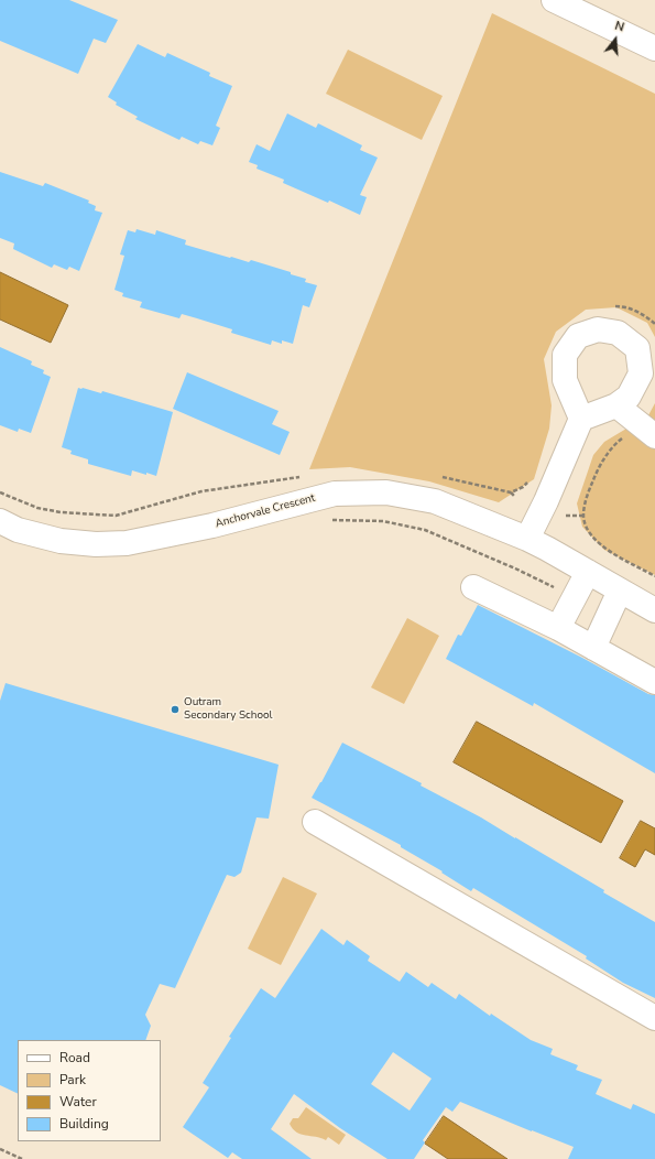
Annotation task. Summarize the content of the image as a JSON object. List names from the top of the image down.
{
  "streets": {
    "main road": ["Anchorvale Crescent"]
  },
  "places": ["Outram Secondary School"],
  "legend": [
    "Road",
    "Park",
    "Water",
    "Building"
  ],
  "north": "top"
}
